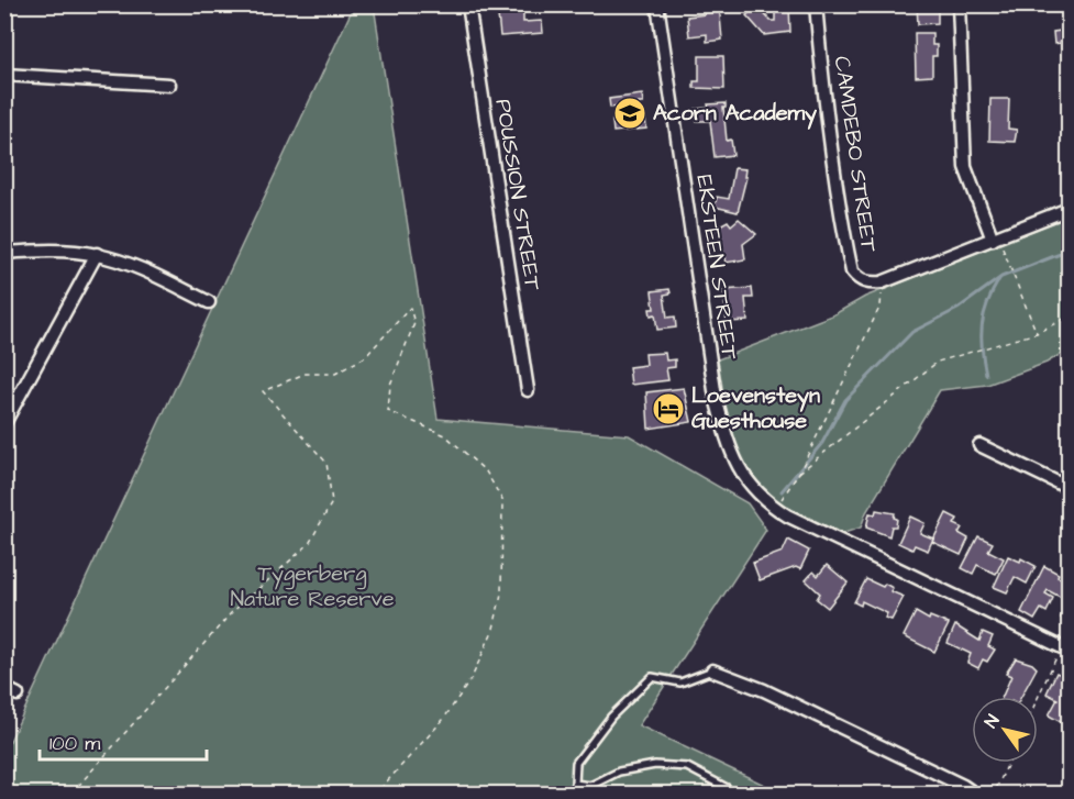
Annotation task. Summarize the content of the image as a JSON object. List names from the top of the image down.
{
  "streets": {
    "street": ["CAMDEBO STREET", "POUSSION STREET", "EKSTEEN STREET"]
  },
  "parks": ["Tygerberg Nature Reserve"],
  "places": {
    "school or university": ["Acorn Academy"],
    "hotel": ["Loevensteyn Guesthouse"]
  },
  "scale_bar": "100 m",
  "north": "top left"
}
